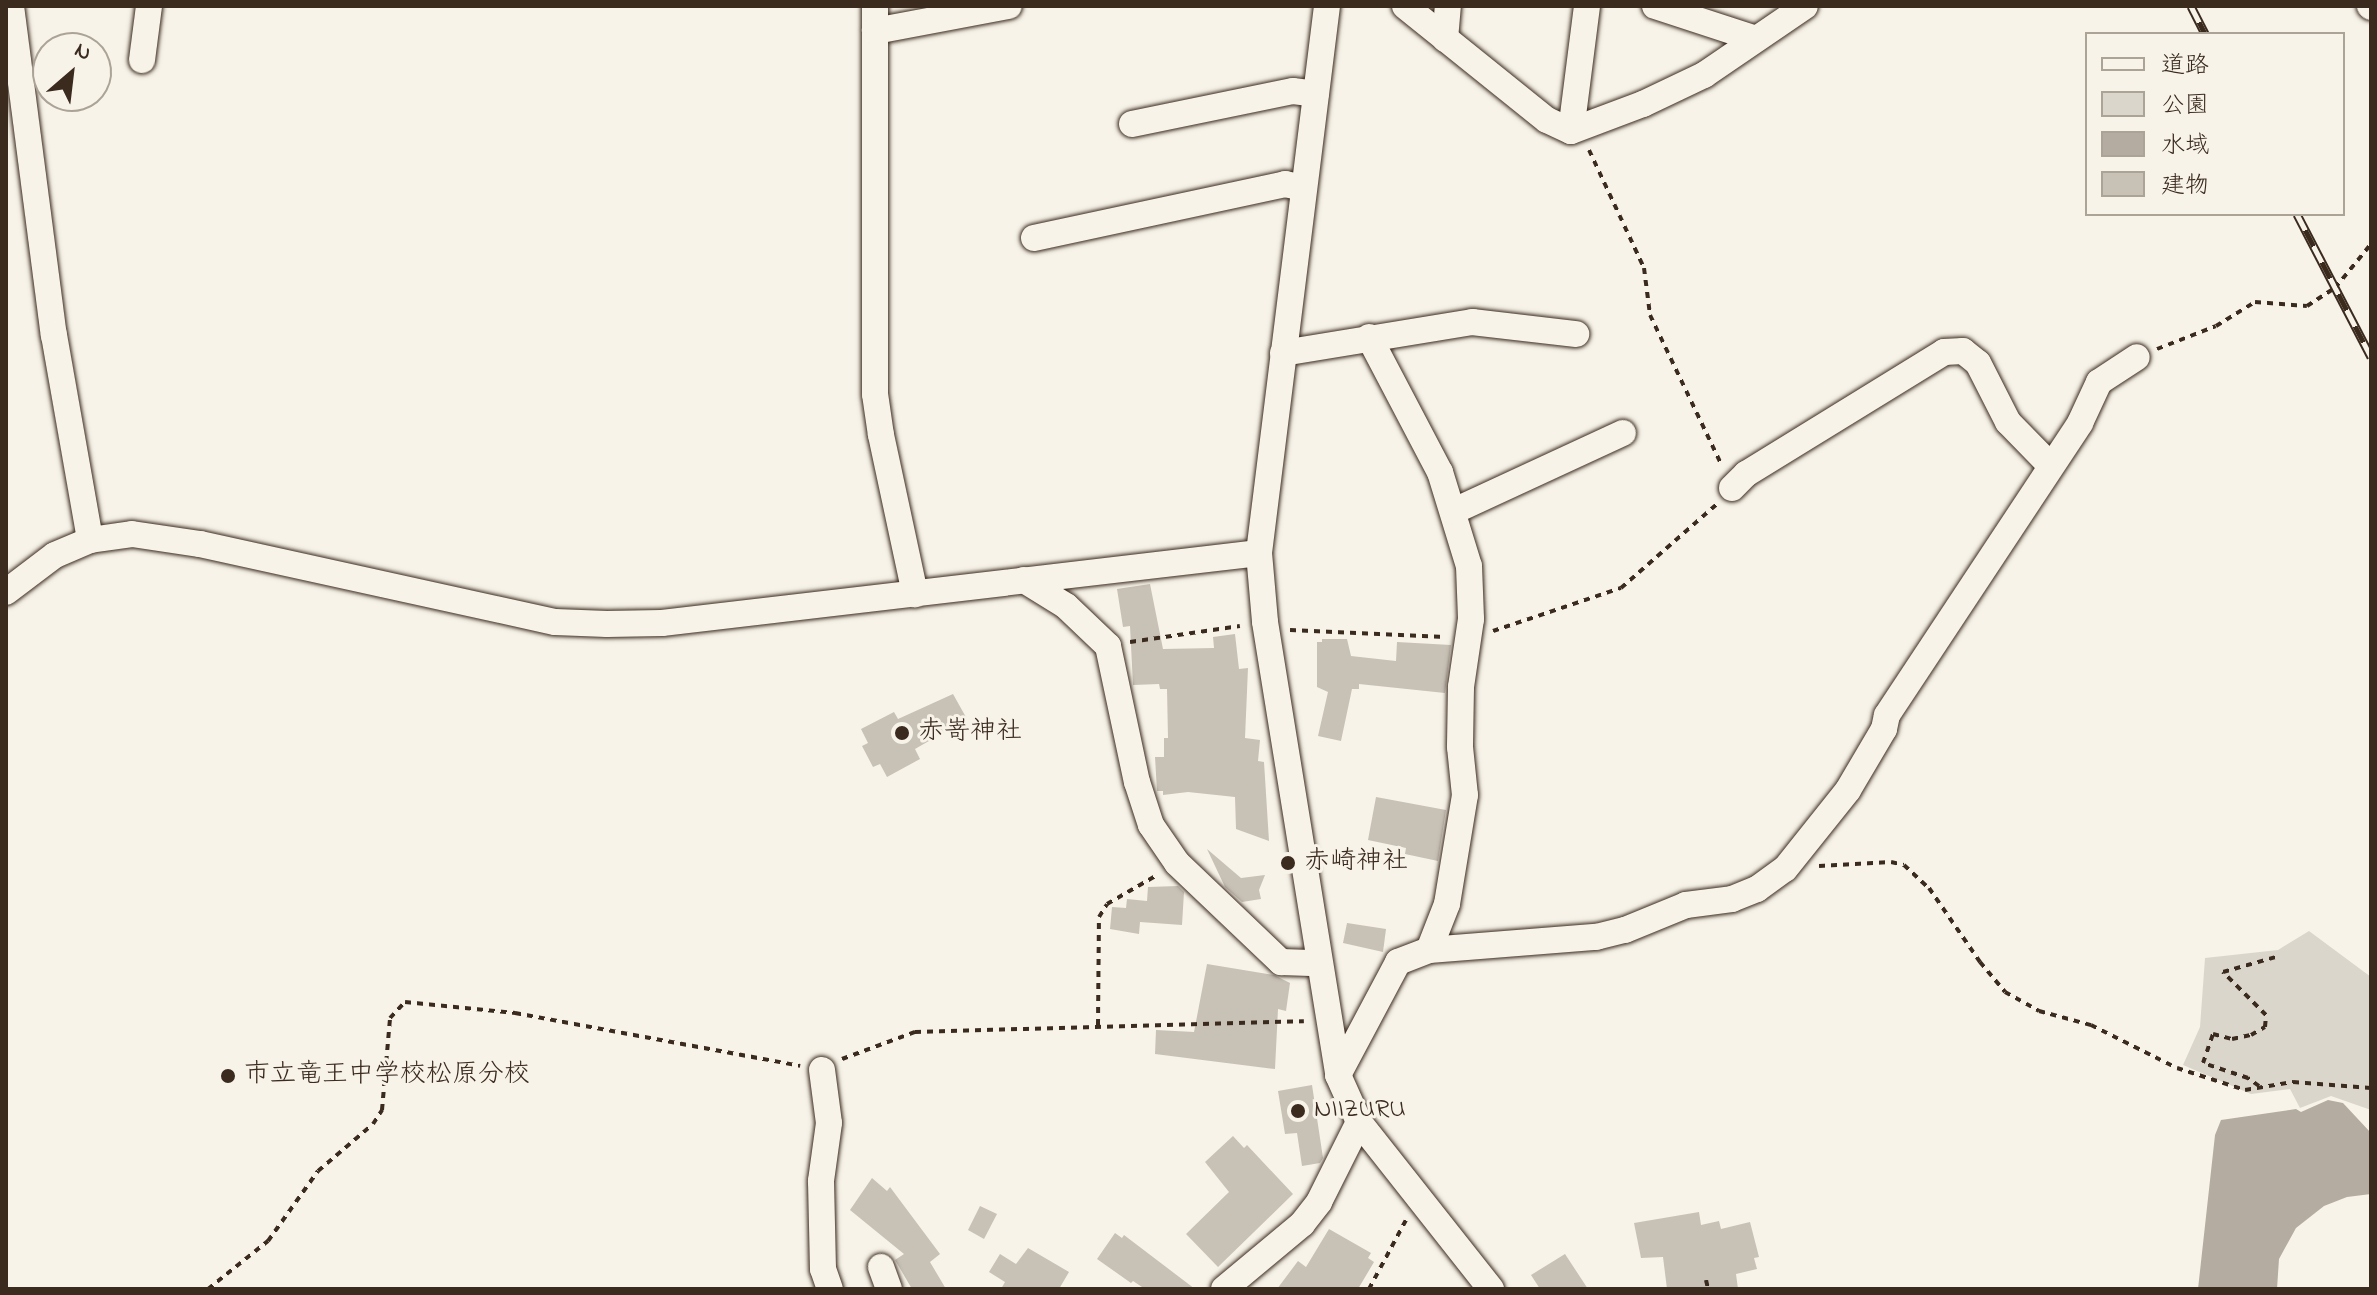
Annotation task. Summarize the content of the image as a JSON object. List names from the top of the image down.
{
  "places": [
    "赤嵜神社",
    "赤崎神社",
    "市立竜王中学校松原分校",
    "NIIZURU"
  ],
  "legend": [
    "道路",
    "公園",
    "水域",
    "建物"
  ],
  "north": "top right"
}
